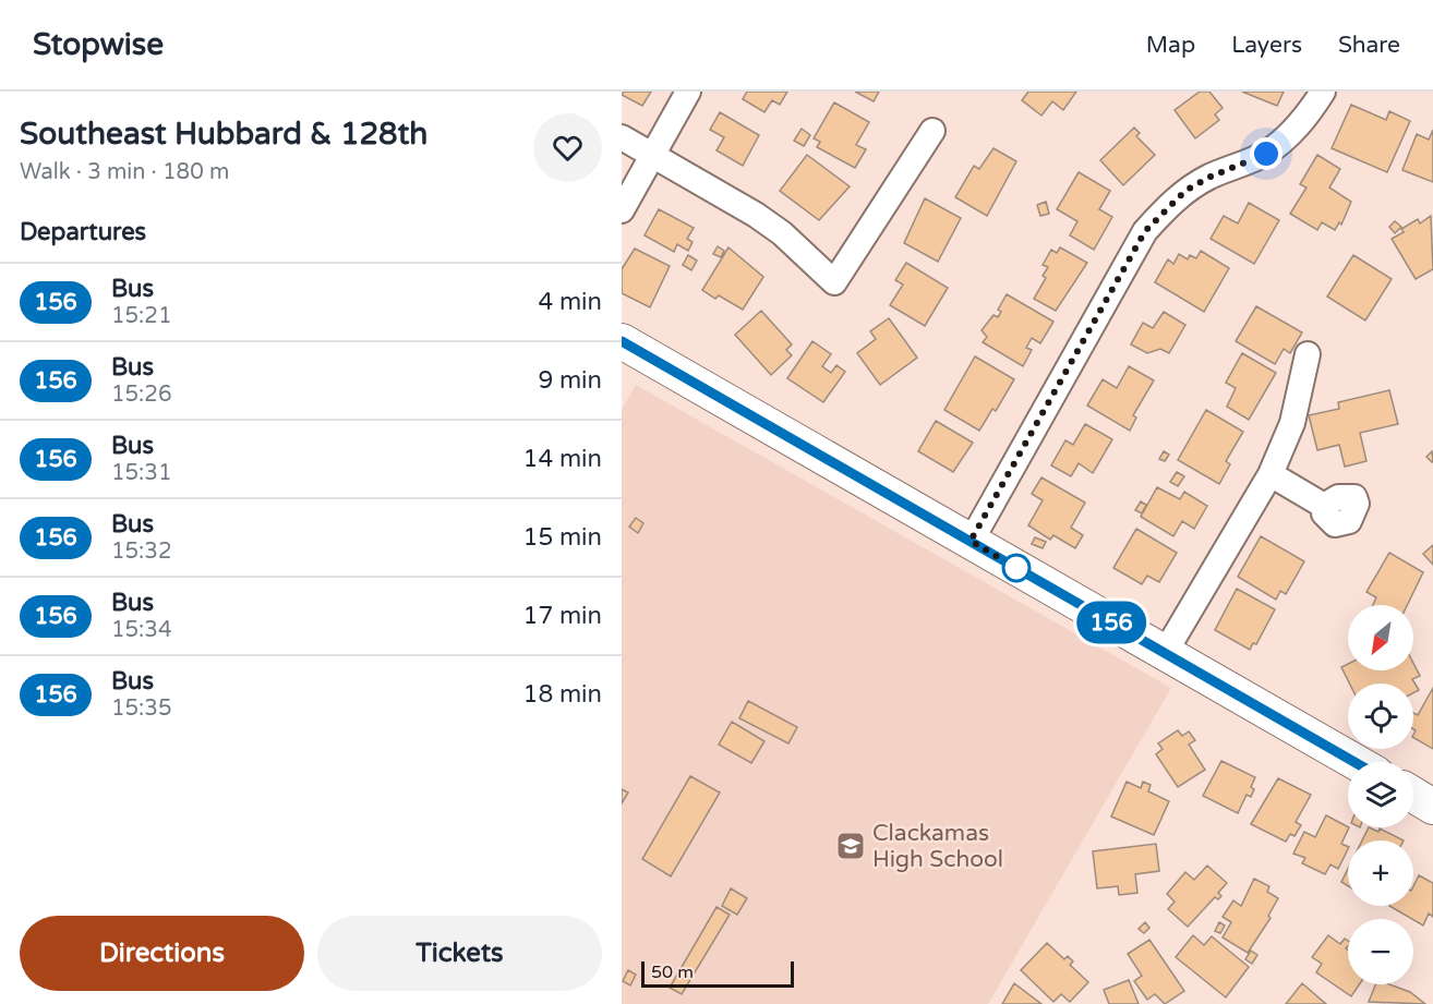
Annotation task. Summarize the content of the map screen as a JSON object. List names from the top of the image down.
{
  "places": {
    "school or university": ["Clackamas High School"]
  },
  "lines": ["bus line 156"],
  "scale_bar": "50 m",
  "north": "bottom left",
  "page": {
    "header": "Stopwise",
    "nav": ["Map", "Layers", "Share"],
    "heading": [
      ["Southeast Hubbard & 128th", "Walk · 3 min · 180 m"],
      "Departures"
    ],
    "on_map": "156",
    "list": [
      {
        "mark": "156",
        "name": "Bus",
        "note": "15:21",
        "value": "4 min"
      },
      {
        "mark": "156",
        "name": "Bus",
        "note": "15:26",
        "value": "9 min"
      },
      {
        "mark": "156",
        "name": "Bus",
        "note": "15:31",
        "value": "14 min"
      },
      {
        "mark": "156",
        "name": "Bus",
        "note": "15:32",
        "value": "15 min"
      },
      {
        "mark": "156",
        "name": "Bus",
        "note": "15:34",
        "value": "17 min"
      },
      {
        "mark": "156",
        "name": "Bus",
        "note": "15:35",
        "value": "18 min"
      }
    ],
    "map_buttons": ["+", "−"],
    "buttons": ["Directions", "Tickets"],
    "scale": "50 m"
  }
}
